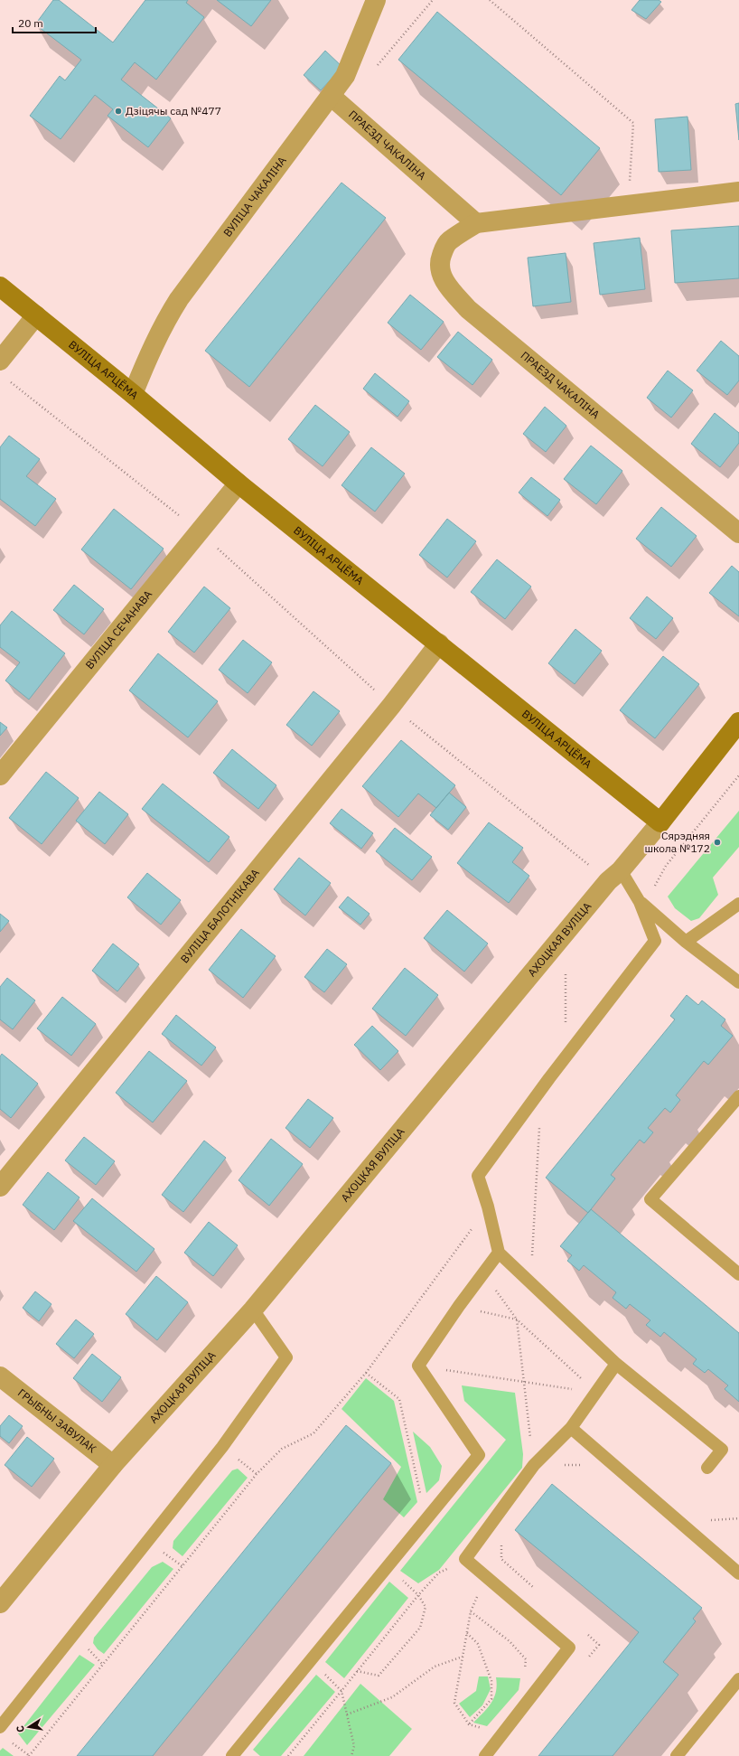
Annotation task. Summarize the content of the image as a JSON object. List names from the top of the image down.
{
  "streets": {
    "street": [
      "ПРАЕЗД ЧАКАЛІНА",
      "ВУЛІЦА ЧАКАЛІНА",
      "ВУЛІЦА АРЦЁМА",
      "ВУЛІЦА СЕЧАНАВА",
      "ВУЛІЦА БАЛОТНІКАВА",
      "АХОЦКАЯ ВУЛІЦА",
      "ГРЫБНЫ ЗАВУЛАК"
    ]
  },
  "crossings": [
    ["ПРАЕЗД ЧАКАЛІНА", "ВУЛІЦА ЧАКАЛІНА"],
    ["ВУЛІЦА ЧАКАЛІНА", "ВУЛІЦА АРЦЁМА"],
    ["ВУЛІЦА АРЦЁМА", "ВУЛІЦА СЕЧАНАВА"],
    ["ВУЛІЦА АРЦЁМА", "ВУЛІЦА БАЛОТНІКАВА"],
    ["ВУЛІЦА АРЦЁМА", "АХОЦКАЯ ВУЛІЦА"],
    ["АХОЦКАЯ ВУЛІЦА", "ГРЫБНЫ ЗАВУЛАК"]
  ],
  "places": ["Дзіцячы сад №477", "Сярэдняя школа №172"],
  "scale_bar": "20 m",
  "north": "left"
}
